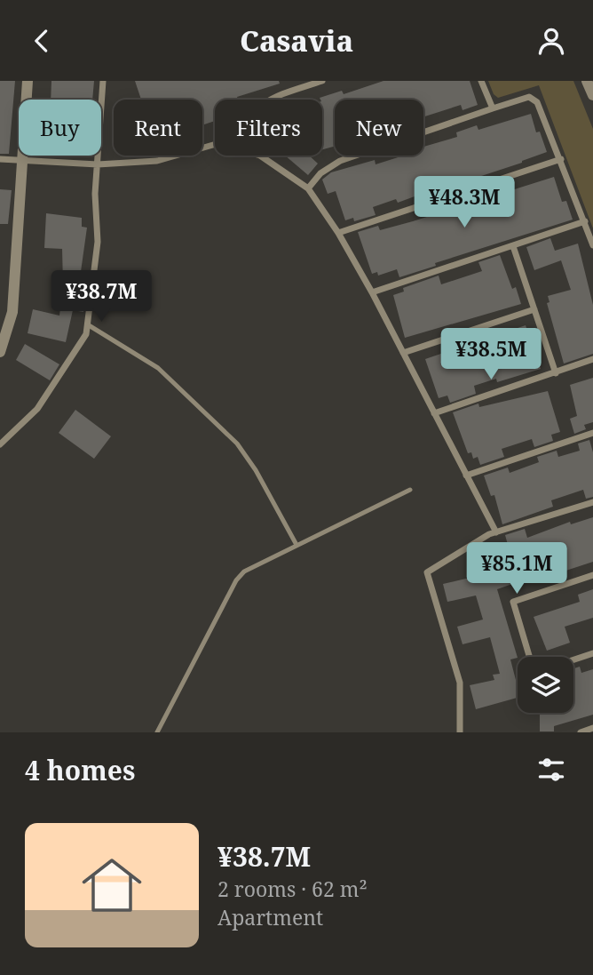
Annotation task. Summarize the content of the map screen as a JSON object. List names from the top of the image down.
{
  "page": {
    "header": "Casavia",
    "chip": [
      "Buy",
      "Rent",
      "Filters",
      "New"
    ],
    "price": [
      "¥48.3M",
      "¥38.7M",
      "¥38.5M",
      "¥85.1M"
    ],
    "heading": "4 homes",
    "list": [
      {
        "name": "¥38.7M",
        "note": "2 rooms · 62 m² · Apartment"
      }
    ]
  }
}
